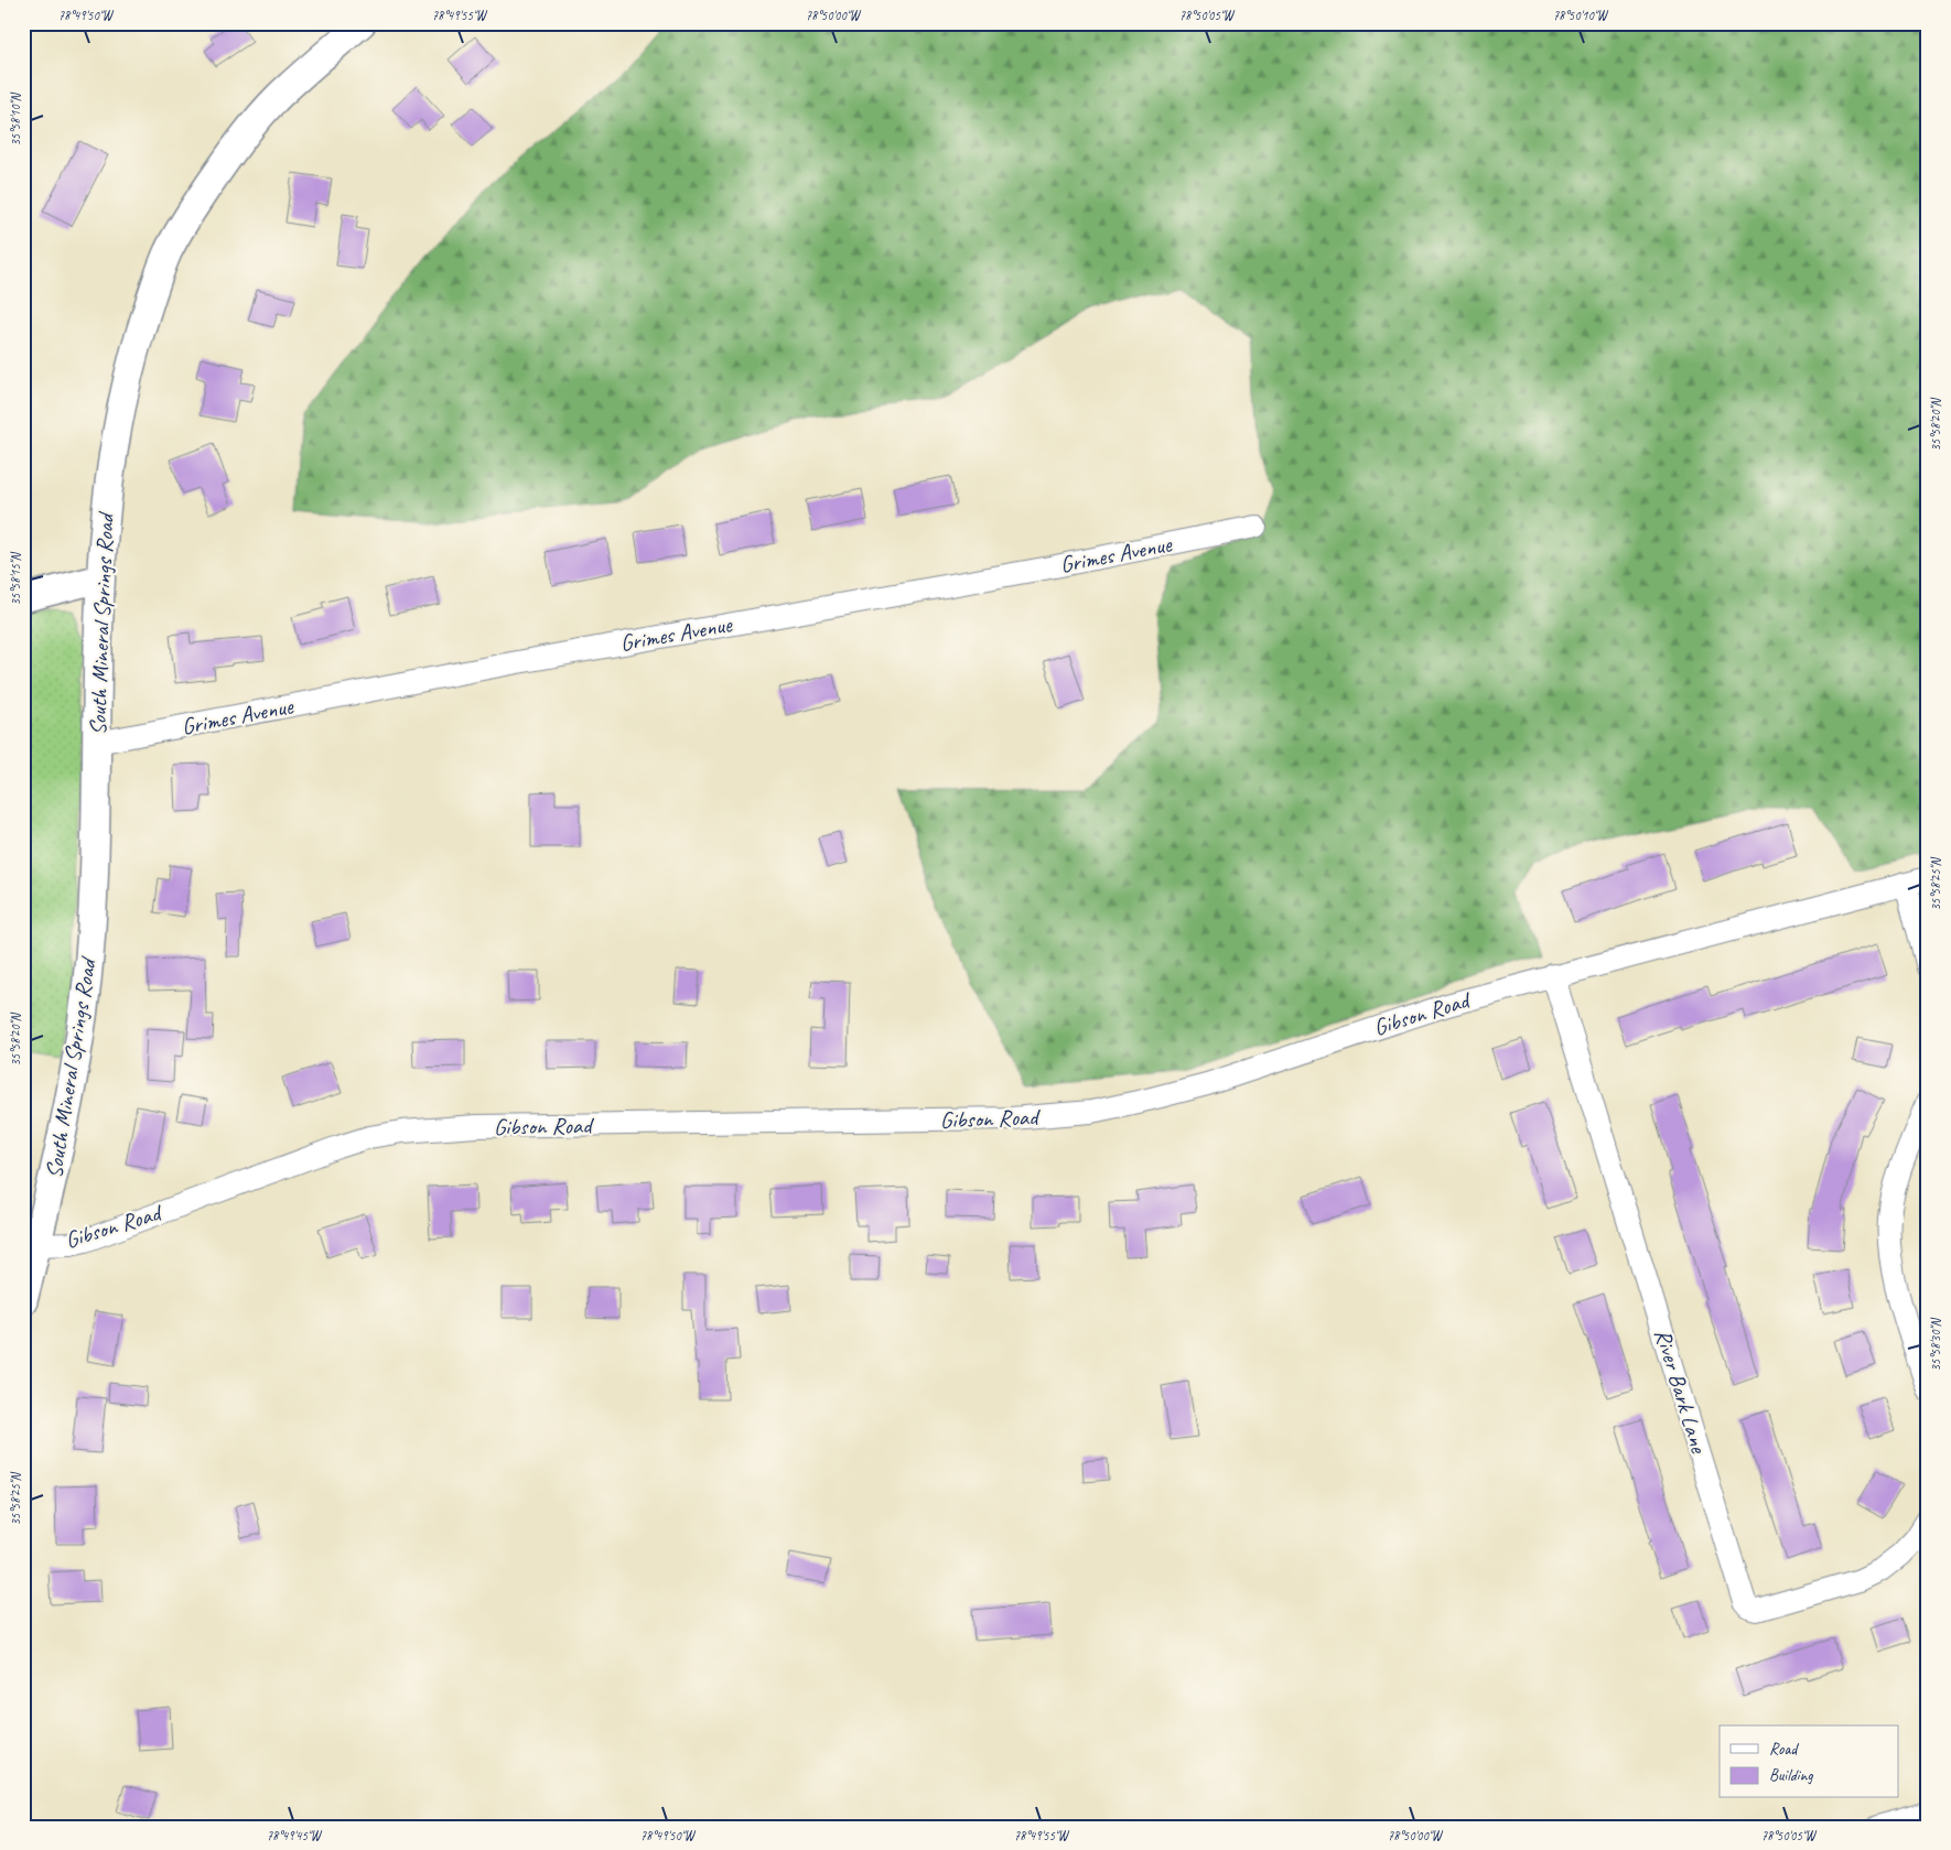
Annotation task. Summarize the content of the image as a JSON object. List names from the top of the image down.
{
  "streets": {
    "street": [
      "Grimes Avenue",
      "South Mineral Springs Road",
      "Gibson Road",
      "River Bark Lane"
    ]
  },
  "crossings": [
    ["Grimes Avenue", "South Mineral Springs Road"],
    ["South Mineral Springs Road", "Gibson Road"],
    ["Gibson Road", "River Bark Lane"]
  ],
  "legend": ["Road", "Building"],
  "coordinates": [
    "78°49'50\"W",
    "78°49'55\"W",
    "78°50'00\"W",
    "78°50'05\"W",
    "78°50'10\"W",
    "35°58'10\"N",
    "35°58'20\"N",
    "35°58'15\"N",
    "35°58'25\"N",
    "35°58'30\"N",
    "78°49'45\"W"
  ]
}
